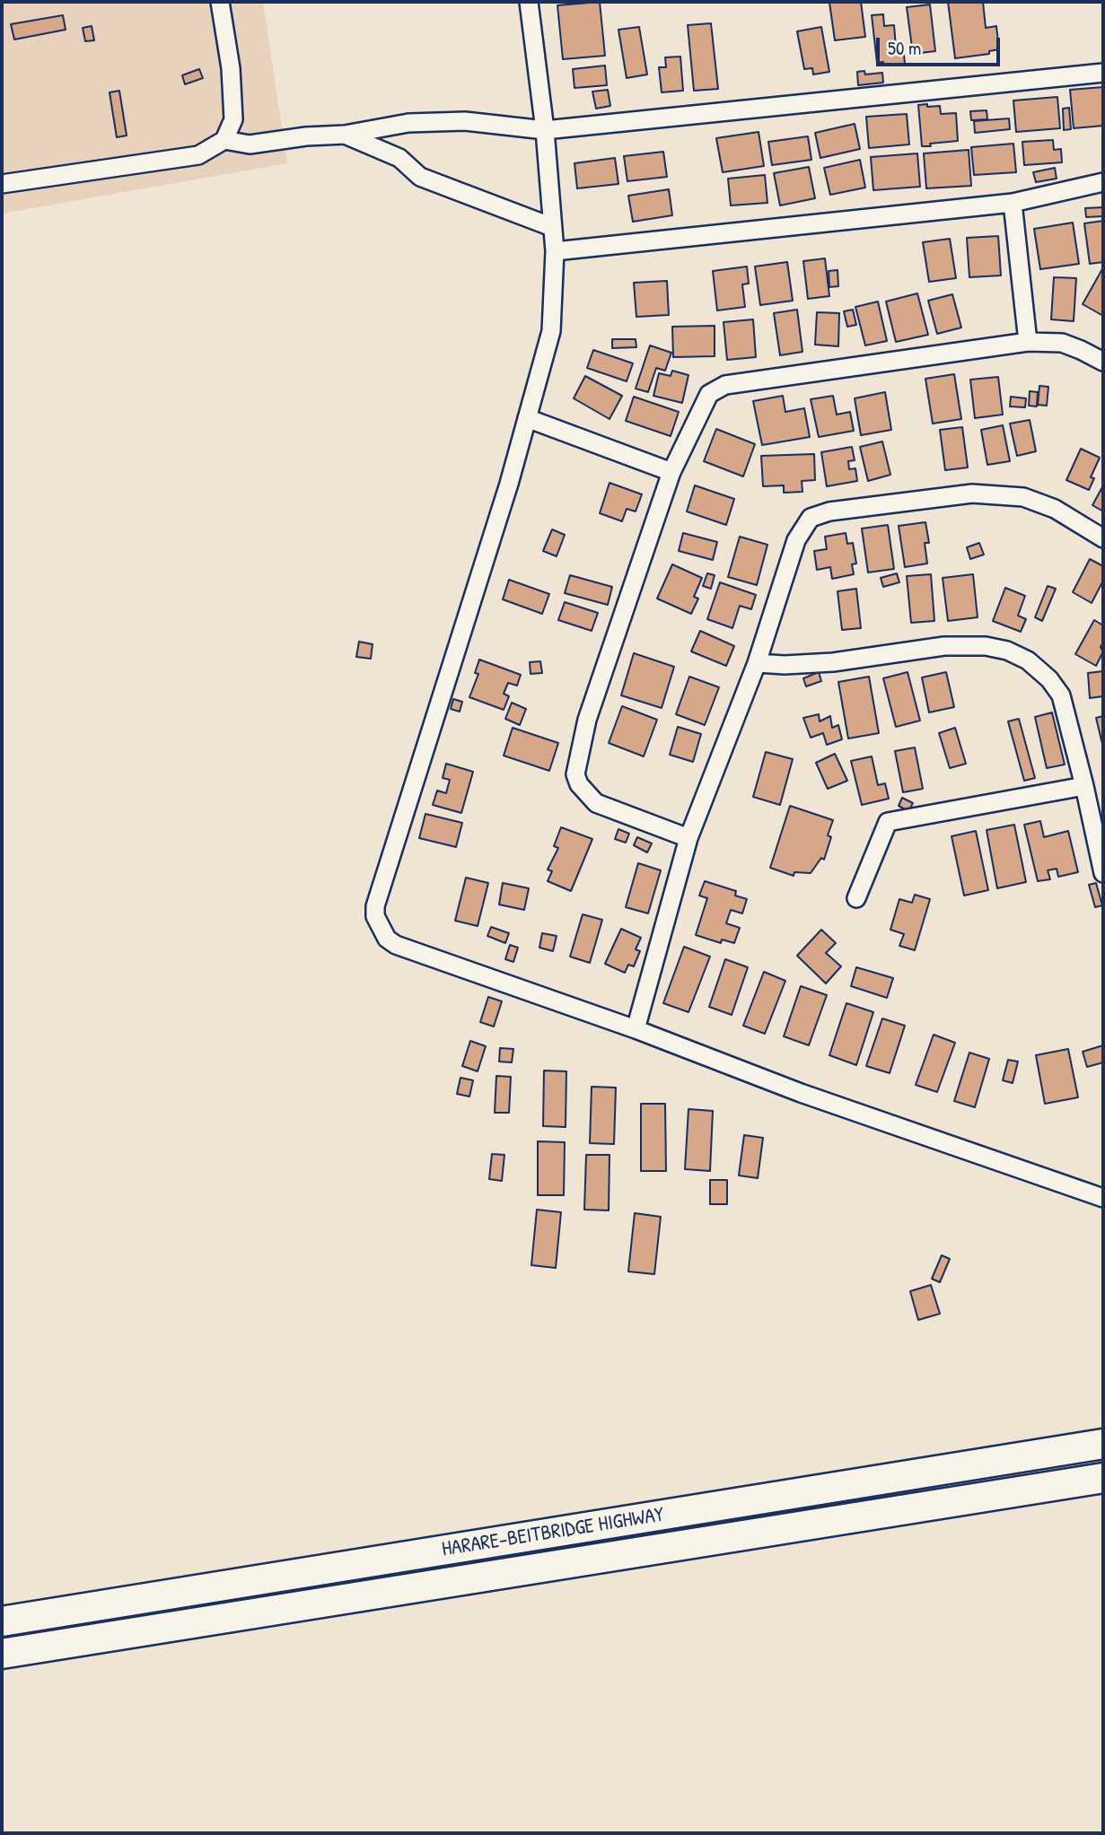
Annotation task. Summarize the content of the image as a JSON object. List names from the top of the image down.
{
  "streets": {
    "highway": ["HARARE-BEITBRIDGE HIGHWAY"]
  },
  "scale_bar": "50 m"
}
